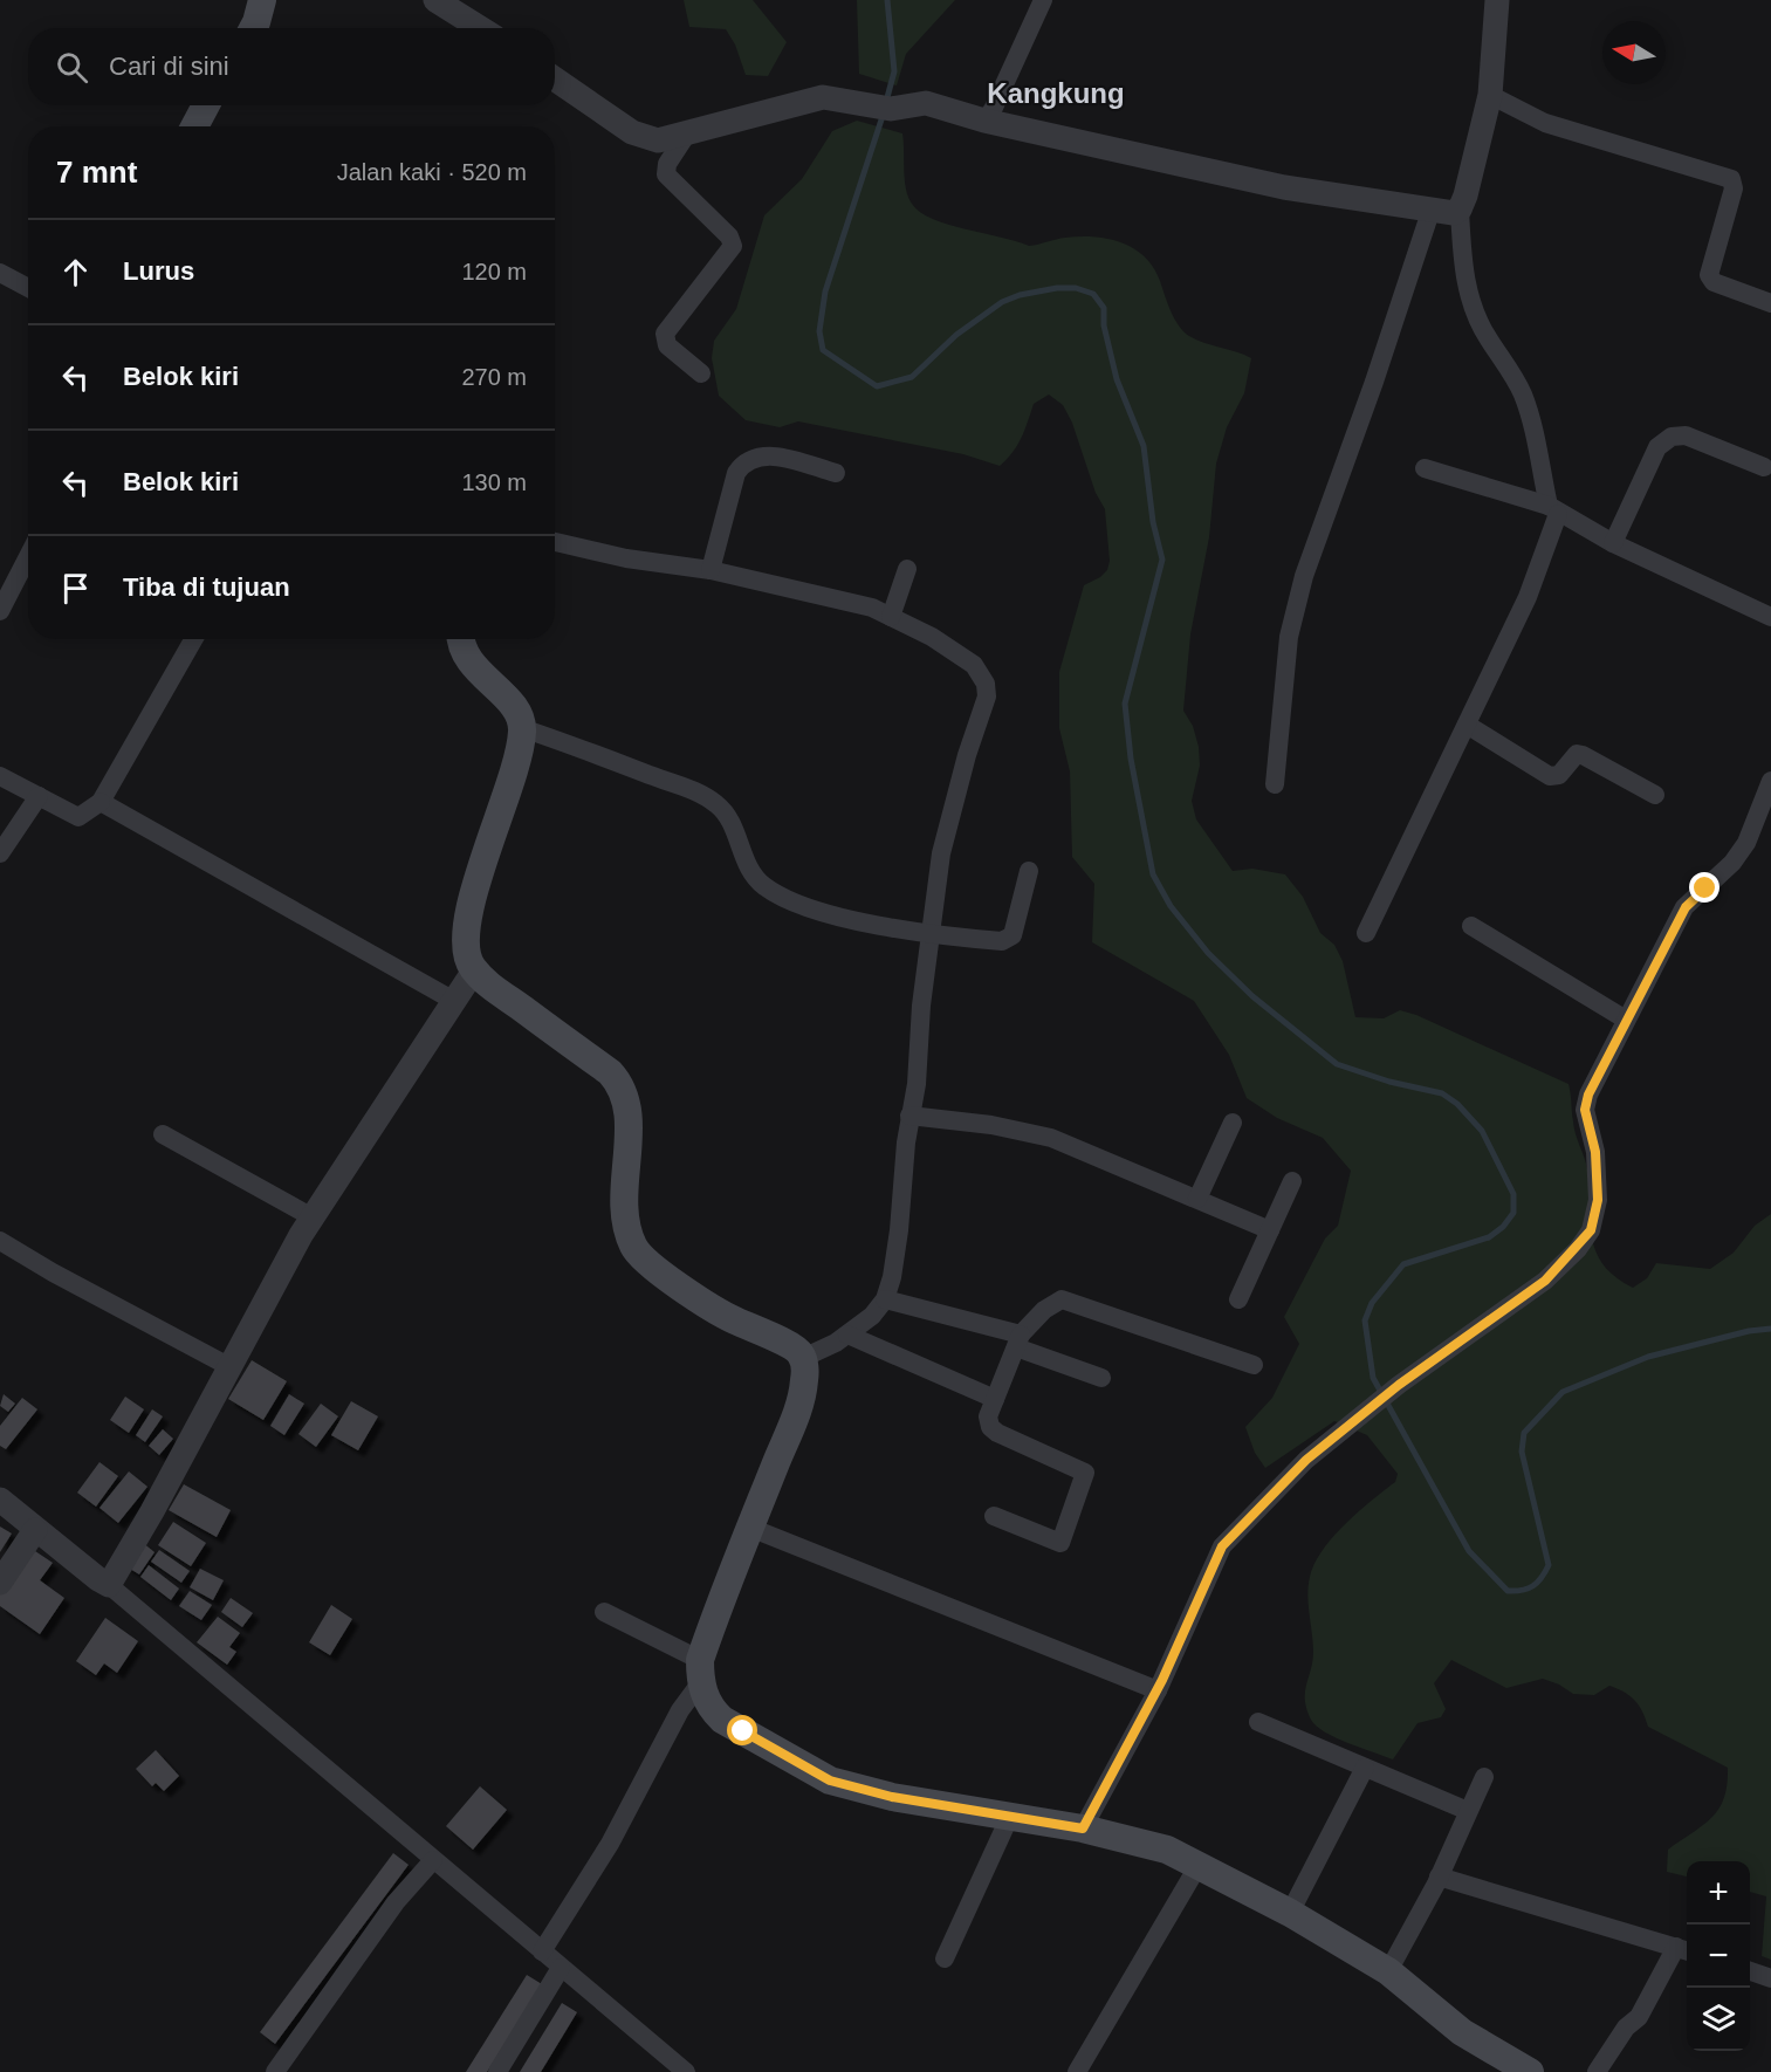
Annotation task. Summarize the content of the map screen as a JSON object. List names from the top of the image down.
{
  "districts": ["Kangkung"],
  "north": "left",
  "page": {
    "search": "Cari di sini",
    "heading": ["7 mnt", "Jalan kaki · 520 m"],
    "list": [
      ["Lurus", "120 m"],
      ["Belok kiri", "270 m"],
      ["Belok kiri", "130 m"],
      "Tiba di tujuan"
    ],
    "map_buttons": ["+", "−"]
  }
}
